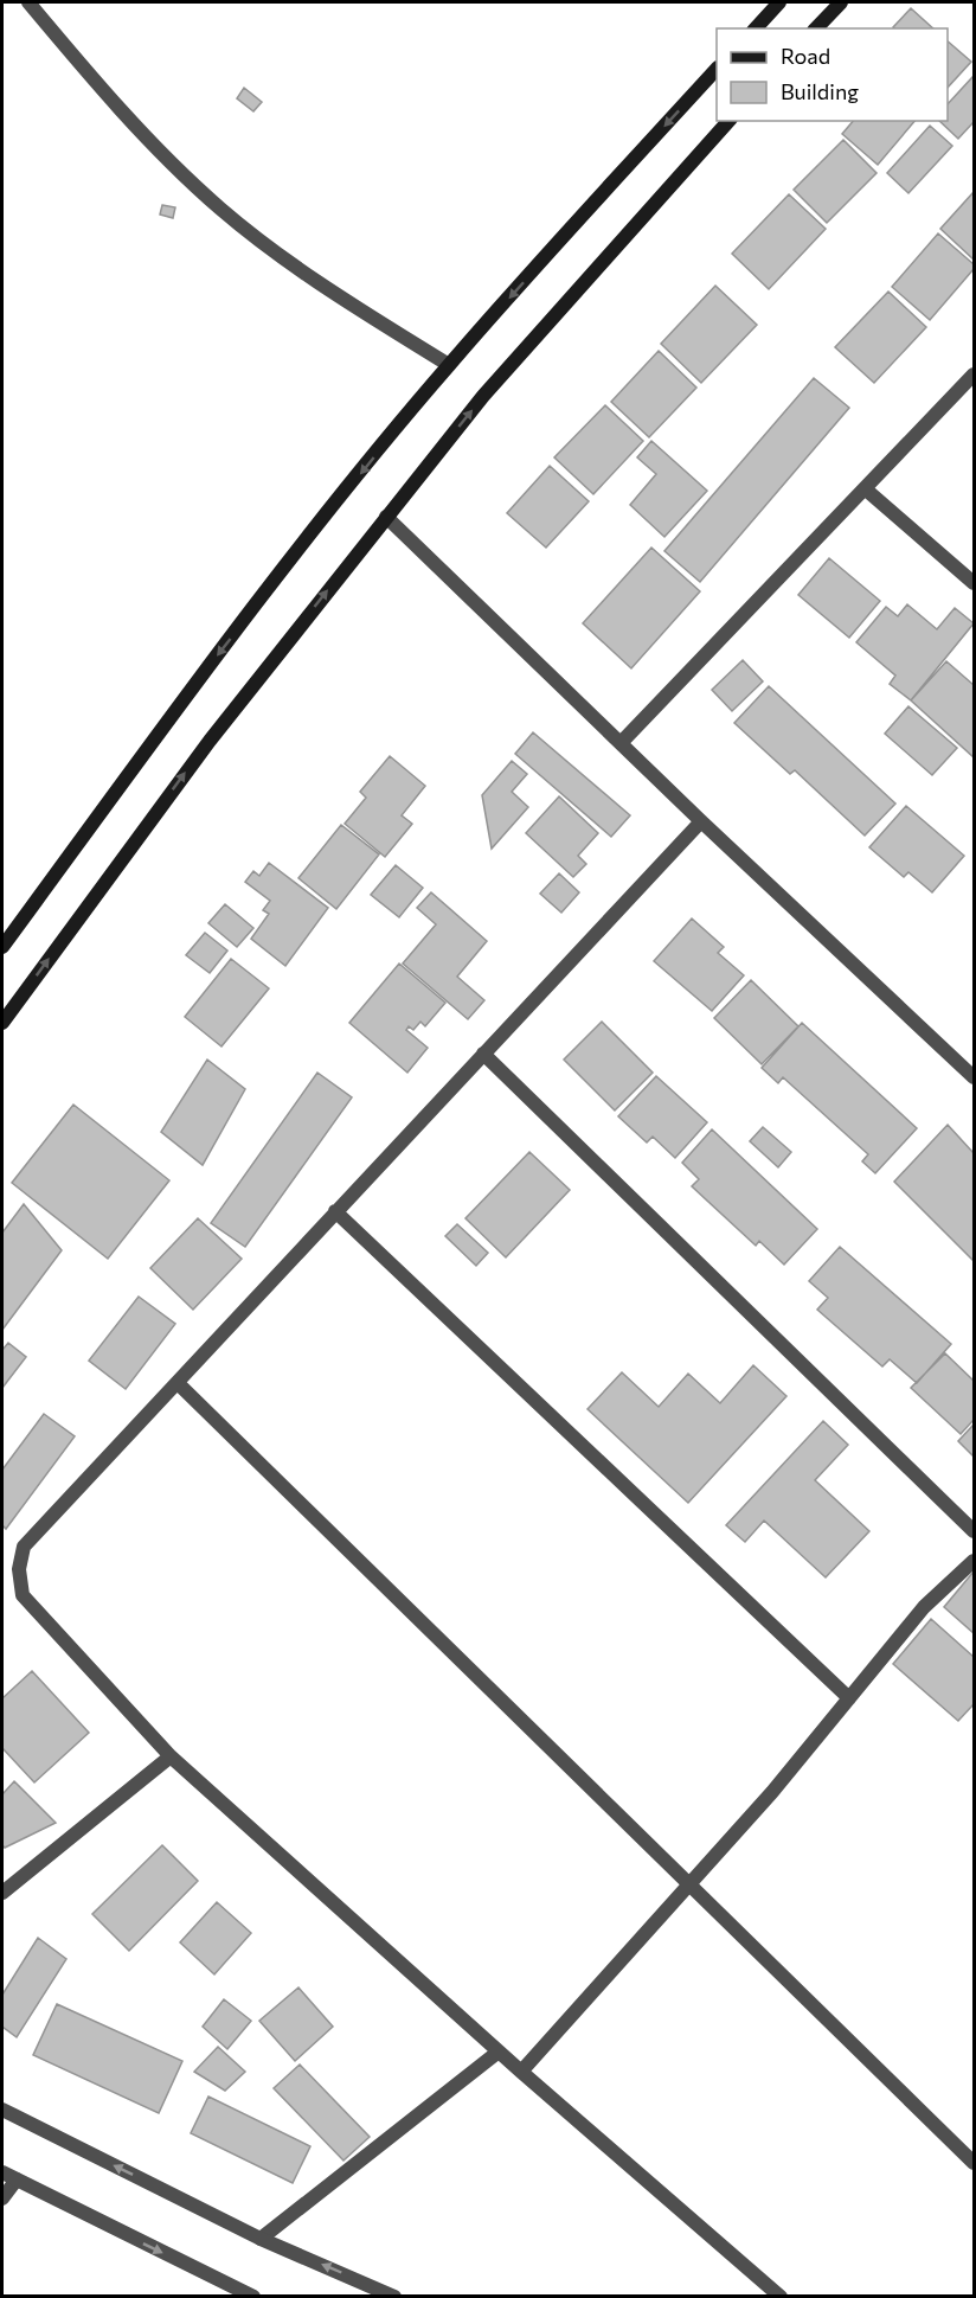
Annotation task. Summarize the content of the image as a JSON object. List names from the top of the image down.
{
  "legend": ["Road", "Building"]
}
